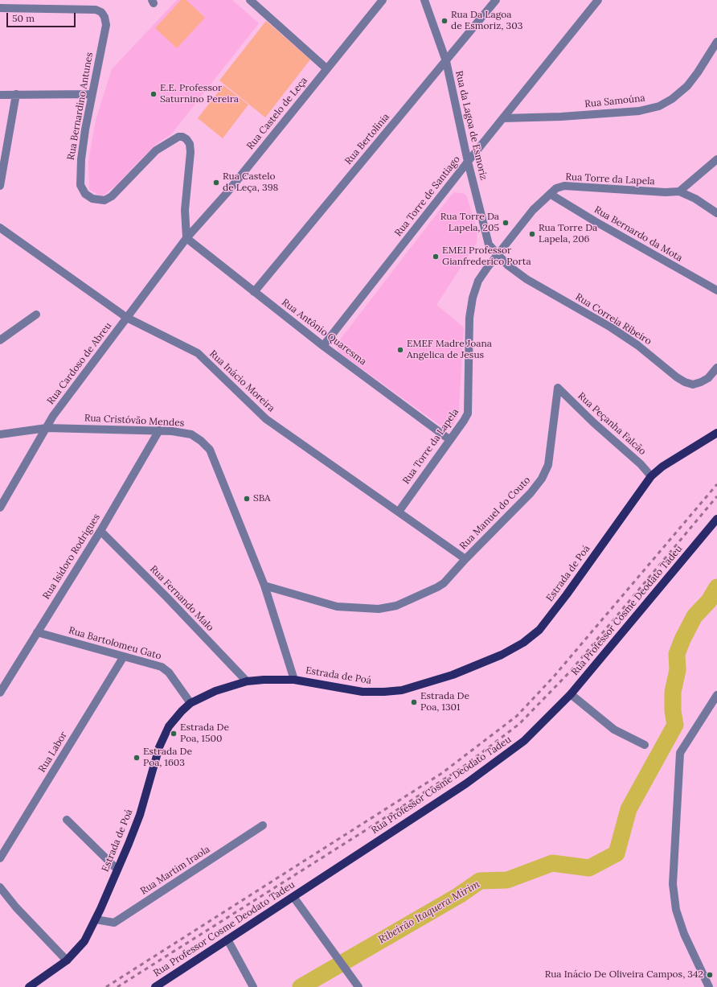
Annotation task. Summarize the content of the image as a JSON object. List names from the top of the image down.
{
  "streets": {
    "main road": ["Estrada de Poá", "Rua Professor Cosme Deodato Tadeu"],
    "street": [
      "Rua Samoúna",
      "Rua Bernardino Antunes",
      "Rua Castelo de Leça",
      "Rua da Lagoa de Esmoriz",
      "Rua Bertolínia",
      "Rua Torre da Lapela",
      "Rua Torre de Santiago",
      "Rua Bernardo da Mota",
      "Rua Correia Ribeiro",
      "Rua Antônio Quaresma",
      "Rua Cardoso de Abreu",
      "Rua Inácio Moreira",
      "Rua Cristóvão Mendes",
      "Rua Peçanha Falcão",
      "Rua Manuel do Couto",
      "Rua Isidoro Rodrigues",
      "Rua Fernando Malo",
      "Rua Bartolomeu Gato",
      "Rua Labor",
      "Rua Martim Iraola"
    ]
  },
  "crossings": [
    ["Rua Samoúna", "Rua Torre de Santiago"],
    ["Rua Bernardino Antunes", "Rua Castelo de Leça"],
    ["Rua Bernardino Antunes", "Rua Antônio Quaresma"],
    ["Rua Bernardino Antunes", "Rua Cardoso de Abreu"],
    ["Rua Castelo de Leça", "Rua Antônio Quaresma"],
    ["Rua Castelo de Leça", "Rua Cardoso de Abreu"],
    ["Rua da Lagoa de Esmoriz", "Rua Bertolínia"],
    ["Rua da Lagoa de Esmoriz", "Rua Torre da Lapela"],
    ["Rua da Lagoa de Esmoriz", "Rua Torre de Santiago"],
    ["Rua da Lagoa de Esmoriz", "Rua Correia Ribeiro"],
    ["Rua Bertolínia", "Rua Antônio Quaresma"],
    ["Rua Torre da Lapela", "Rua Bernardo da Mota"],
    ["Rua Torre da Lapela", "Rua Correia Ribeiro"],
    ["Rua Torre da Lapela", "Rua Antônio Quaresma"],
    ["Rua Torre da Lapela", "Rua Inácio Moreira"],
    ["Rua Torre de Santiago", "Rua Antônio Quaresma"],
    ["Rua Antônio Quaresma", "Rua Cardoso de Abreu"],
    ["Rua Cardoso de Abreu", "Rua Inácio Moreira"],
    ["Rua Cardoso de Abreu", "Rua Cristóvão Mendes"],
    ["Rua Inácio Moreira", "Rua Manuel do Couto"],
    ["Rua Cristóvão Mendes", "Rua Manuel do Couto"],
    ["Rua Cristóvão Mendes", "Rua Isidoro Rodrigues"],
    ["Rua Cristóvão Mendes", "Estrada de Poá"],
    ["Rua Peçanha Falcão", "Rua Manuel do Couto"],
    ["Rua Peçanha Falcão", "Estrada de Poá"],
    ["Rua Isidoro Rodrigues", "Rua Fernando Malo"],
    ["Rua Isidoro Rodrigues", "Rua Bartolomeu Gato"],
    ["Estrada de Poá", "Rua Fernando Malo"],
    ["Estrada de Poá", "Rua Bartolomeu Gato"],
    ["Estrada de Poá", "Rua Martim Iraola"],
    ["Rua Bartolomeu Gato", "Rua Labor"]
  ],
  "water": ["Ribeirão Itaquera Mirim"],
  "places": [
    "Rua Da Lagoa de Esmoriz, 303",
    "E.E. Professor Saturnino Pereira",
    "Rua Castelo de Leça, 398",
    "Rua Torre Da Lapela, 205",
    "Rua Torre Da Lapela, 206",
    "EMEI Professor Gianfrederico Porta",
    "EMEF Madre Joana Angelica de Jesus",
    "SBA",
    "Estrada De Poa, 1301",
    "Estrada De Poa, 1500",
    "Estrada De Poa, 1603",
    "Rua Inácio De Oliveira Campos, 342"
  ],
  "scale_bar": "50 m"
}
